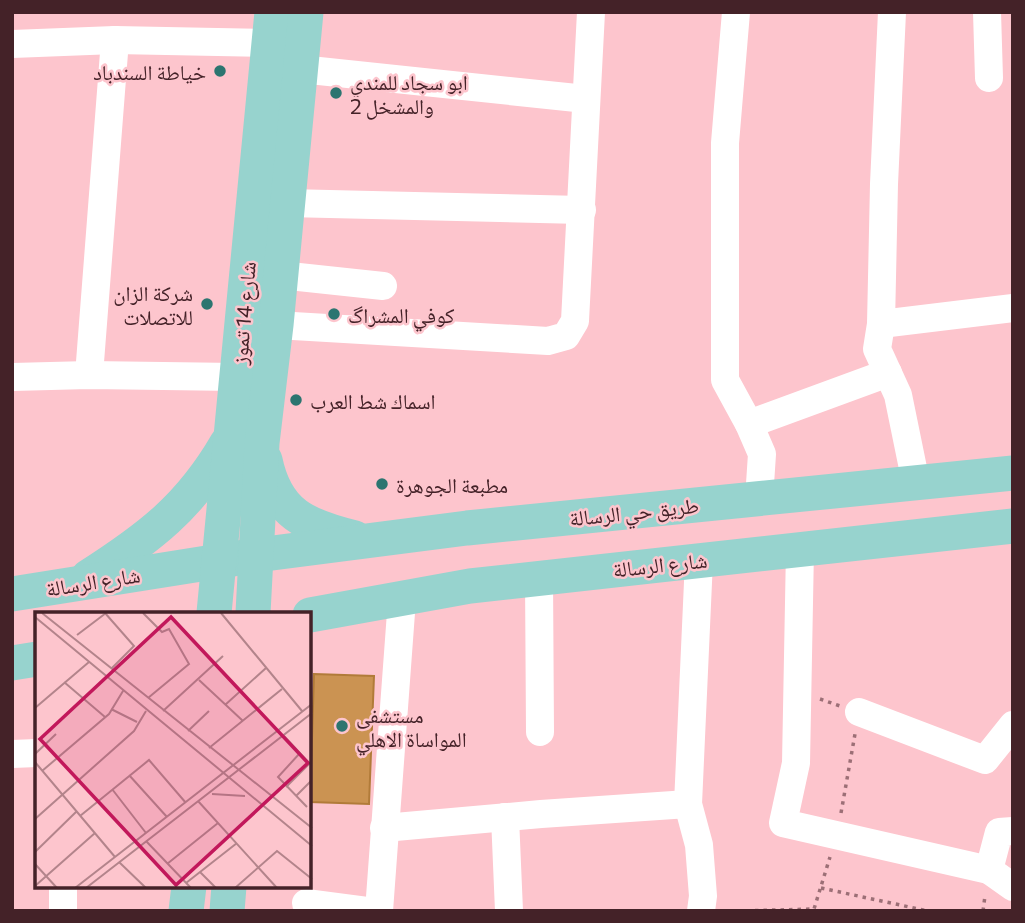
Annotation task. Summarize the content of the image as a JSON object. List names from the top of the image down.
{
  "streets": {
    "main road": ["شارع 14 تموز", "طريق حي الرسالة", "شارع الرسالة"]
  },
  "crossings": [
    ["شارع 14 تموز", "طريق حي الرسالة"],
    ["شارع 14 تموز", "شارع الرسالة"],
    ["طريق حي الرسالة", "شارع الرسالة"]
  ],
  "places": [
    "خياطة السندباد",
    "ابو سجاد للمندي والمشخل 2",
    "شركة الزان للاتصلات",
    "كوفي المشراگ",
    "اسماك شط العرب",
    "مطبعة الجوهرة",
    "مستشفى المواساة اﻻهلي"
  ]
}
